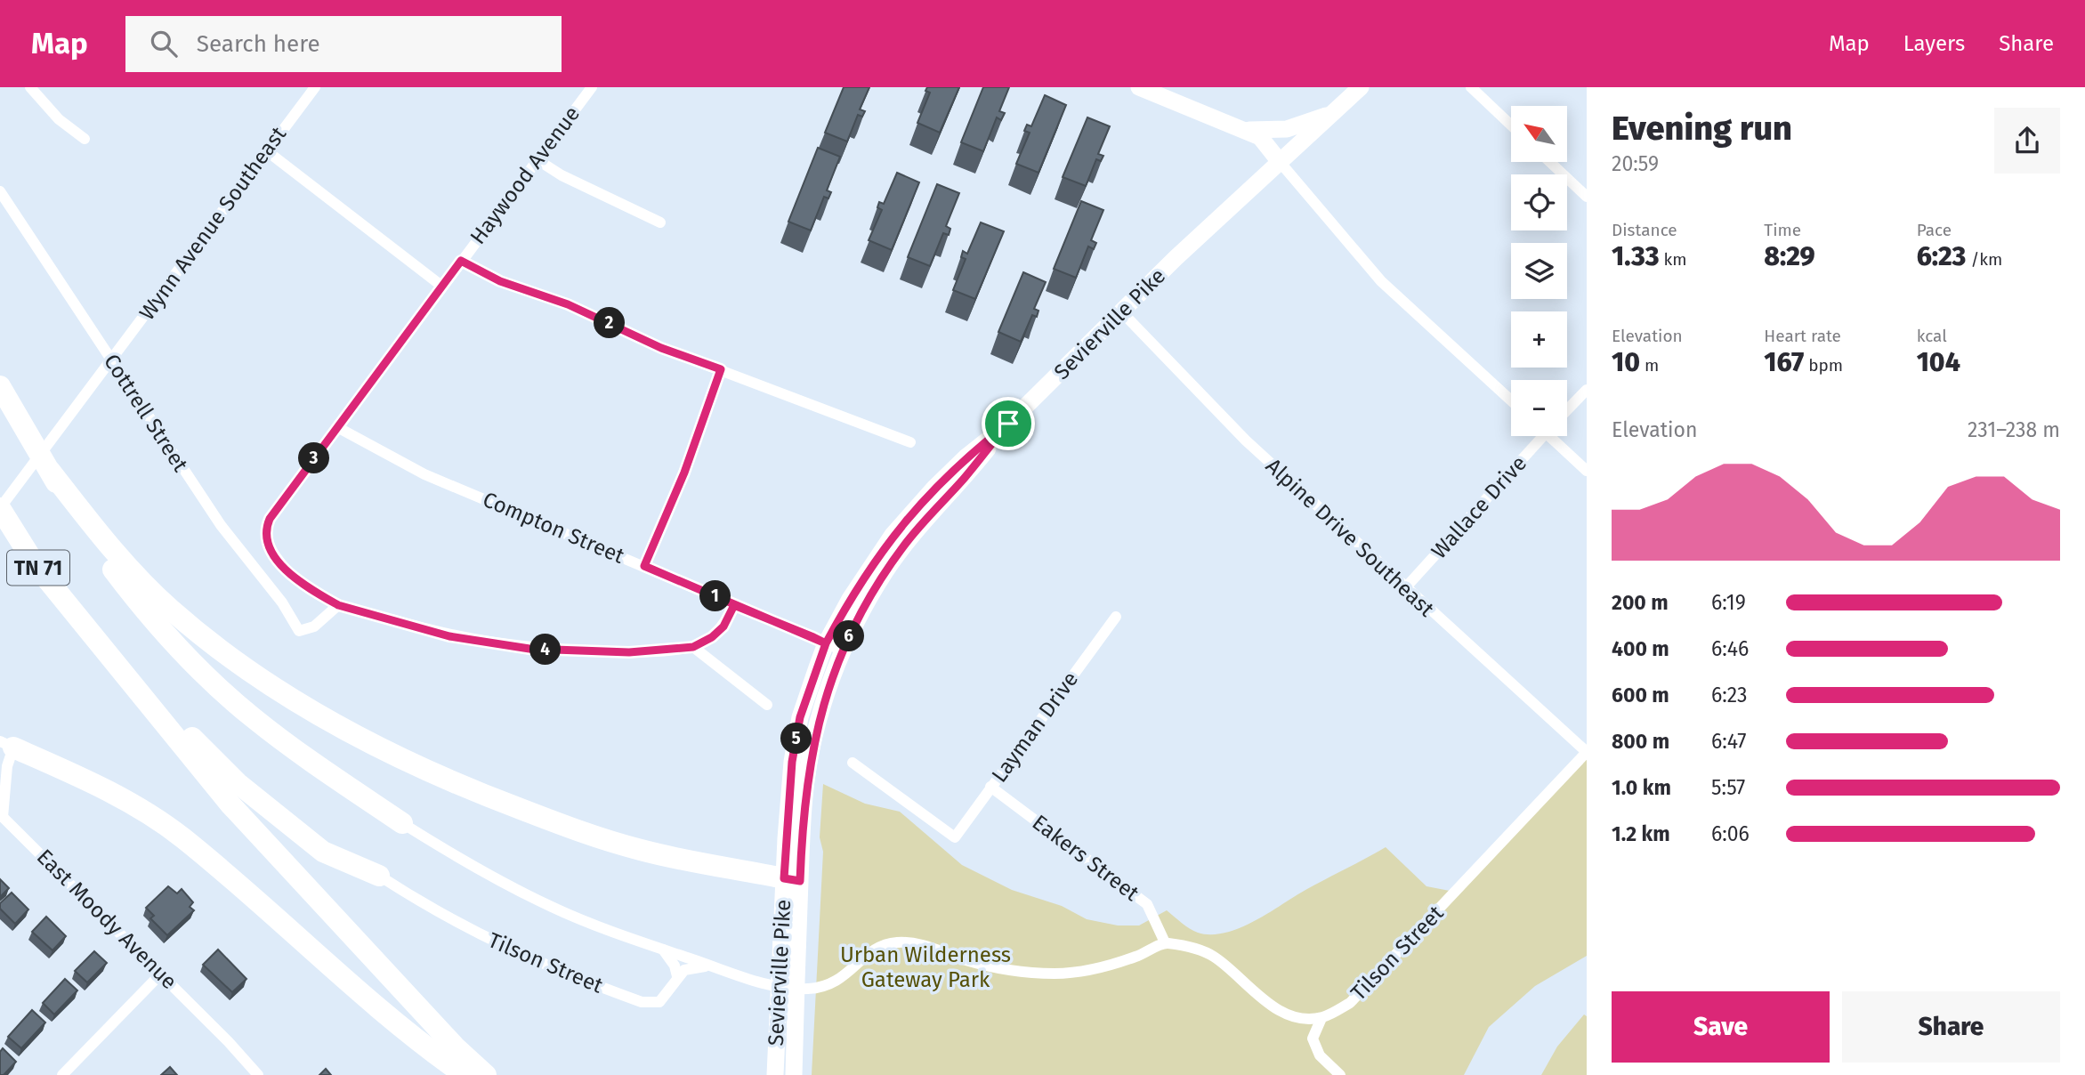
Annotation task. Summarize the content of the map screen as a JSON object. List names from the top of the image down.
{
  "streets": {
    "highway": ["TN 71"],
    "street": [
      "Haywood Avenue",
      "Wynn Avenue Southeast",
      "Sevierville Pike",
      "Cottrell Street",
      "Wallace Drive",
      "Compton Street",
      "Alpine Drive Southeast",
      "Layman Drive",
      "Eakers Street",
      "East Moody Avenue",
      "Tilson Street"
    ]
  },
  "crossings": [
    ["Haywood Avenue", "Cottrell Street"],
    ["Haywood Avenue", "Compton Street"],
    ["Wynn Avenue Southeast", "Cottrell Street"],
    ["Wynn Avenue Southeast", "TN 71"],
    ["Sevierville Pike", "Compton Street"],
    ["Sevierville Pike", "Alpine Drive Southeast"],
    ["Wallace Drive", "Alpine Drive Southeast"],
    ["Alpine Drive Southeast", "Tilson Street"],
    ["Layman Drive", "Eakers Street"]
  ],
  "parks": ["Urban Wilderness Gateway Park"],
  "north": "top left",
  "page": {
    "header": "Map",
    "search": "Search here",
    "nav": ["Map", "Layers", "Share"],
    "heading": ["Evening run", "20:59"],
    "map_buttons": ["+", "−"],
    "stats": [
      ["Distance", "1.33 km"],
      ["Time", "8:29"],
      ["Pace", "6:23 /km"],
      ["Elevation", "10 m"],
      ["Heart rate", "167 bpm"],
      ["kcal", "104"]
    ],
    "pins": [
      "2",
      "3",
      "1",
      "6",
      "4",
      "5"
    ],
    "chart": ["Elevation", "231–238 m"],
    "list": [
      {
        "name": "200 m",
        "note": "6:19"
      },
      {
        "name": "400 m",
        "note": "6:46"
      },
      {
        "name": "600 m",
        "note": "6:23"
      },
      {
        "name": "800 m",
        "note": "6:47"
      },
      {
        "name": "1.0 km",
        "note": "5:57"
      },
      {
        "name": "1.2 km",
        "note": "6:06"
      }
    ],
    "buttons": ["Save", "Share"]
  }
}
